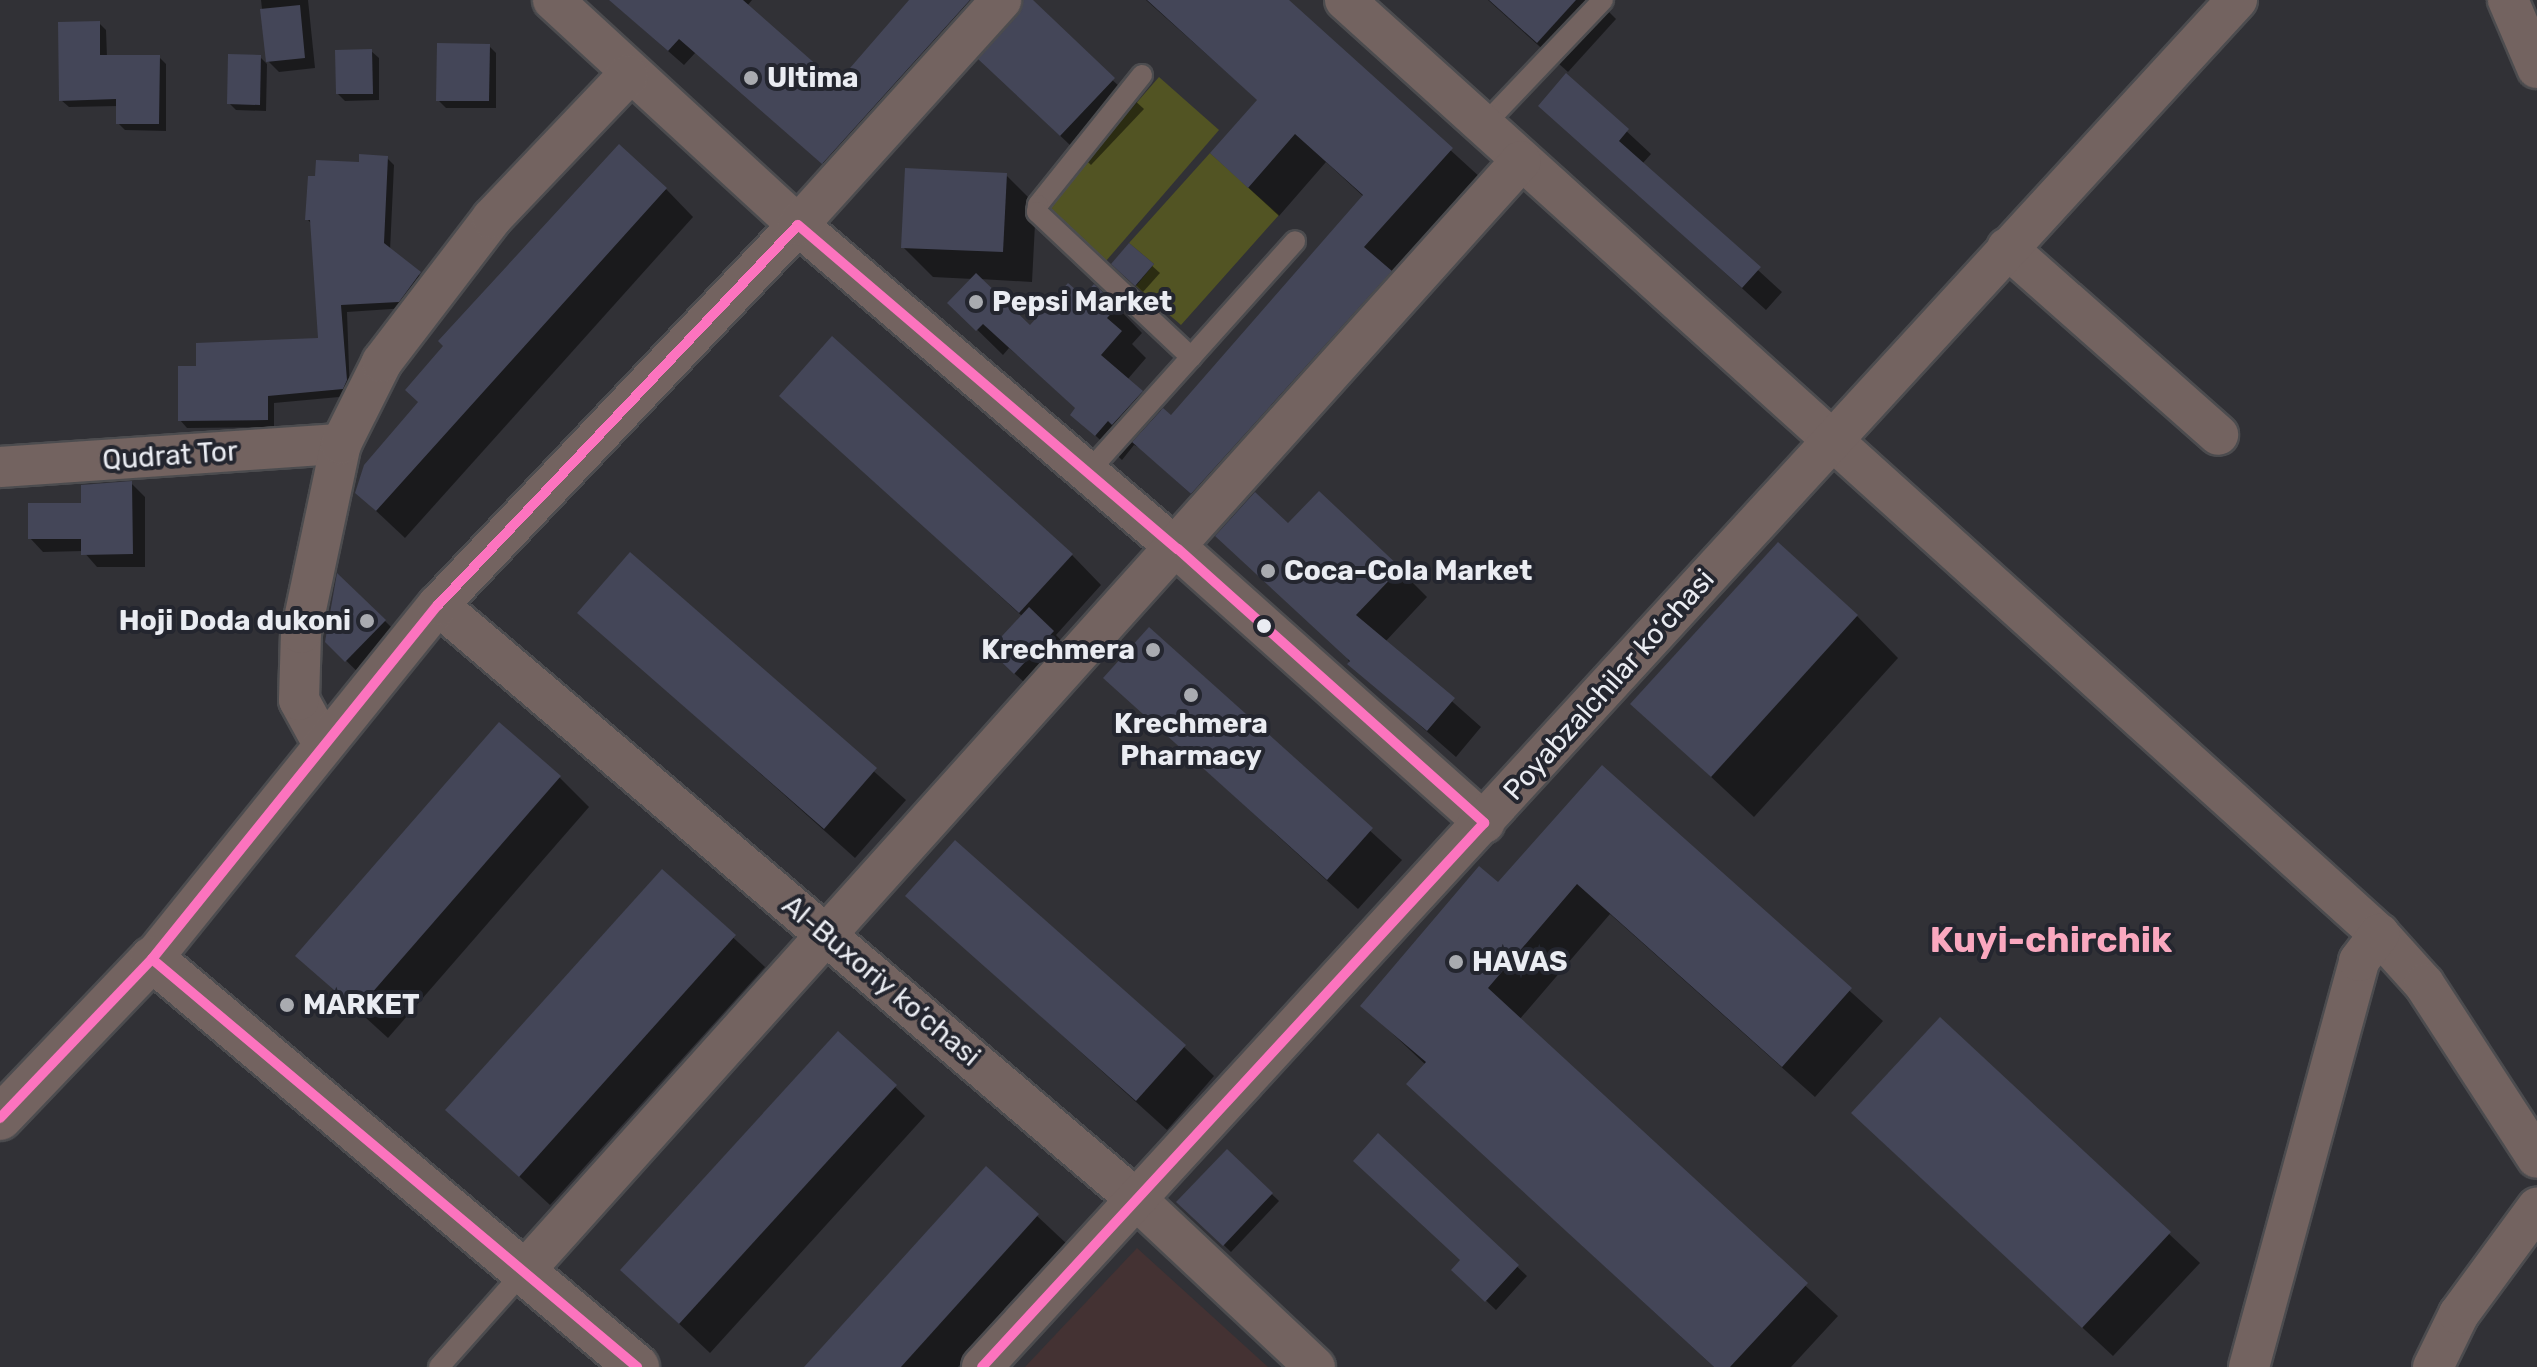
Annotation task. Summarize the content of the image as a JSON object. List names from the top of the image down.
{
  "streets": {
    "street": ["Qudrat Tor", "Poyabzalchilar ko‘chasi", "Al-Buxoriy ko‘chasi"]
  },
  "crossings": [
    ["Poyabzalchilar ko‘chasi", "Al-Buxoriy ko‘chasi"]
  ],
  "districts": ["Kuyi-chirchik"],
  "places": [
    "Ultima",
    "Pepsi Market",
    "Coca-Cola Market",
    "Hoji Doda dukoni",
    "Krechmera",
    "Krechmera Pharmacy",
    "HAVAS",
    "MARKET"
  ]
}
